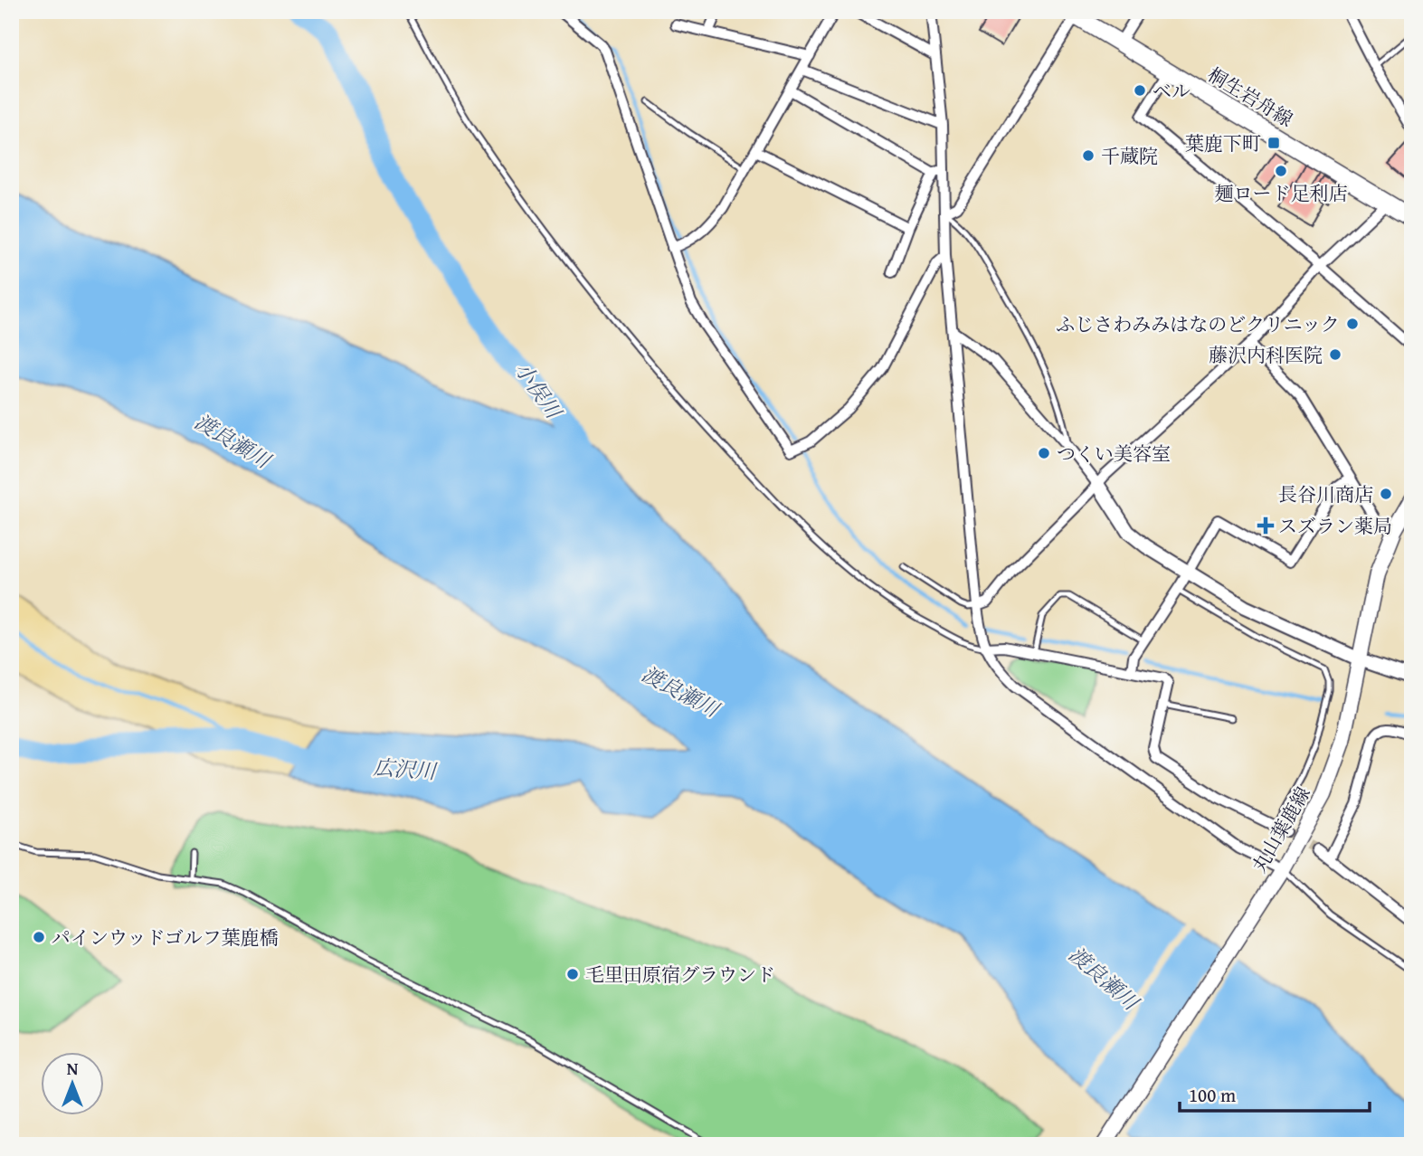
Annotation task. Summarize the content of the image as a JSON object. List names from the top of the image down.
{
  "streets": {
    "main road": ["桐生岩舟線", "丸山葉鹿線"]
  },
  "water": ["小俣川", "渡良瀬川", "広沢川"],
  "places": {
    "other": [
      "ベル",
      "千蔵院",
      "麺ロード足利店",
      "ふじさわみみはなのどクリニック",
      "藤沢内科医院",
      "つくい美容室",
      "長谷川商店",
      "パインウッドゴルフ葉鹿橋",
      "毛里田原宿グラウンド"
    ],
    "transit": ["葉鹿下町"],
    "health": ["スズラン薬局"]
  },
  "scale_bar": "100 m",
  "north": "top"
}
